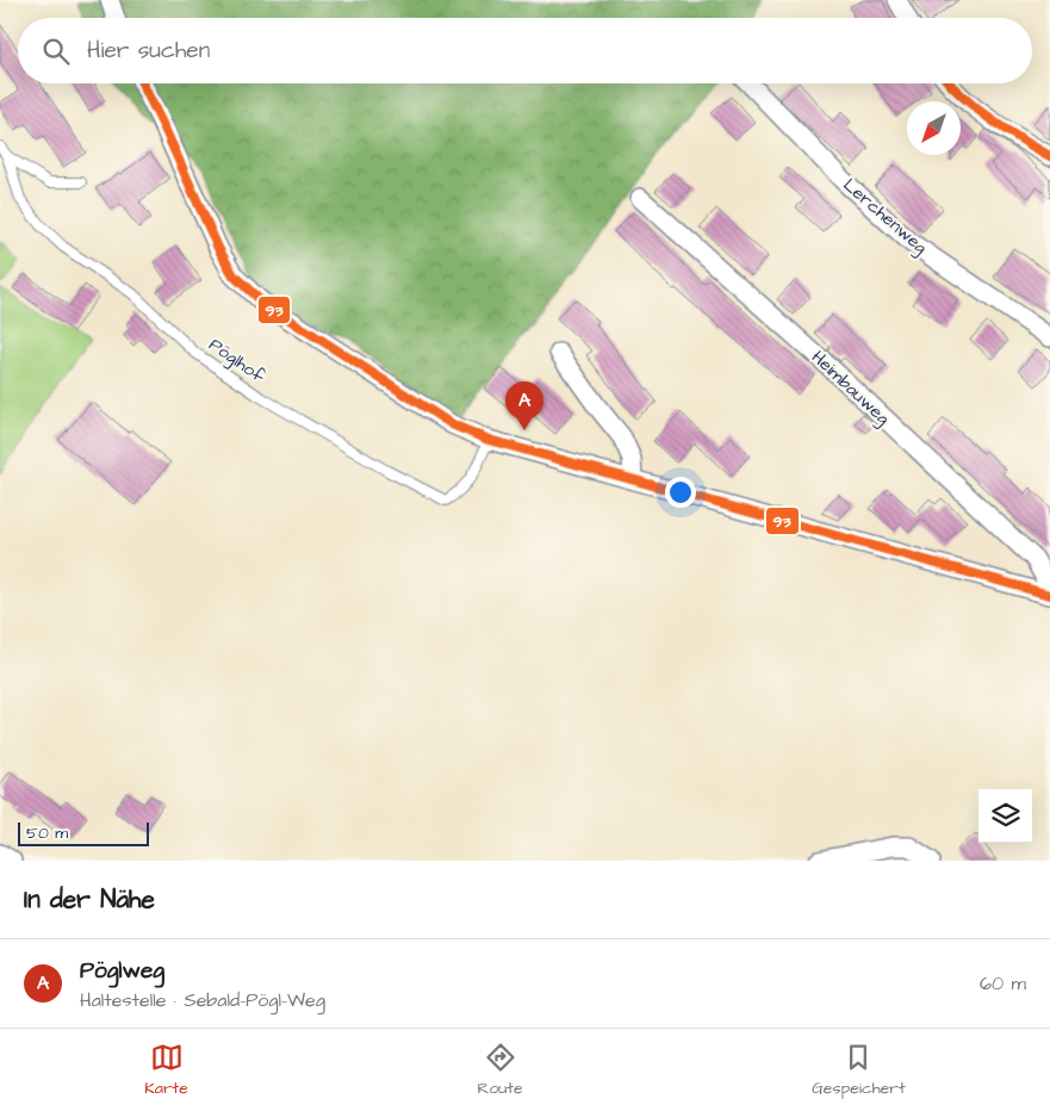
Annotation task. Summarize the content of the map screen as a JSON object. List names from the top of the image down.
{
  "streets": {
    "street": ["Lerchenweg", "Heimbauweg"],
    "lane": ["Pöglhof"]
  },
  "lines": ["transit line 93"],
  "scale_bar": "50 m",
  "north": "bottom left",
  "page": {
    "search": "Hier suchen",
    "pins": "A",
    "scale": "50 m",
    "heading": "In der Nähe",
    "list": [
      {
        "mark": "A",
        "name": "Pöglweg",
        "note": "Haltestelle · Sebald-Pögl-Weg",
        "value": "60 m"
      }
    ],
    "nav": ["Karte", "Route", "Gespeichert"]
  }
}
